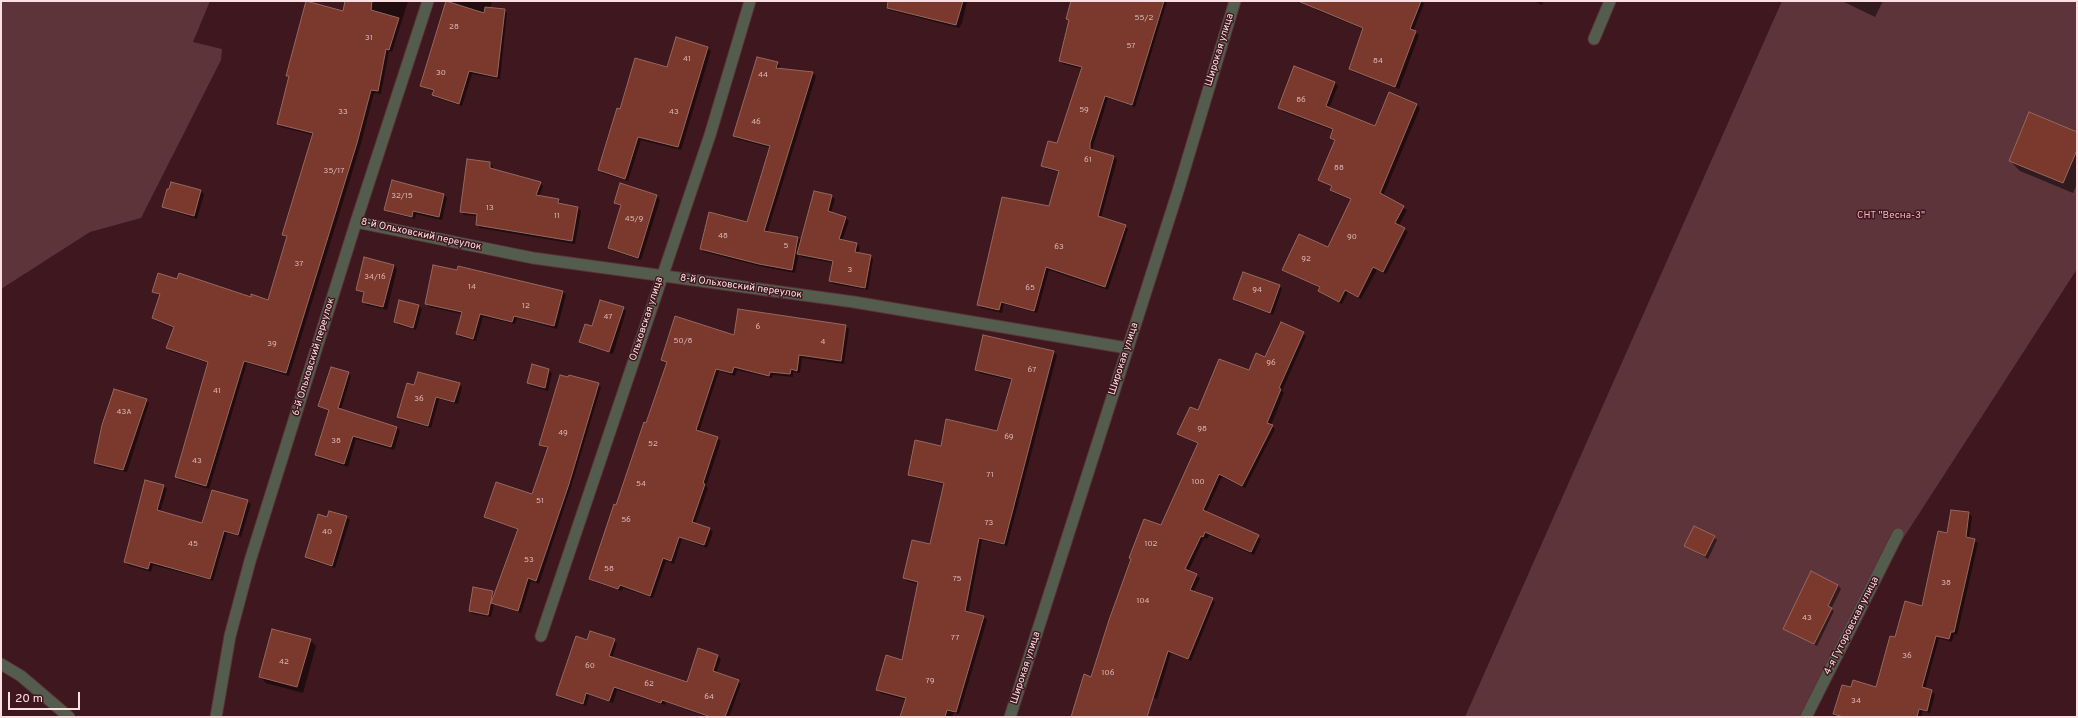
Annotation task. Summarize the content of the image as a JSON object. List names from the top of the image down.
{
  "streets": {
    "street": [
      "Широкая улица",
      "8-й Ольховский переулок",
      "Ольховская улица",
      "6-й Ольховский переулок",
      "4-я Гуторовская улица"
    ]
  },
  "crossings": [
    ["Широкая улица", "8-й Ольховский переулок"],
    ["8-й Ольховский переулок", "Ольховская улица"],
    ["8-й Ольховский переулок", "6-й Ольховский переулок"]
  ],
  "parks": ["СНТ \"Весна-3\""],
  "house_numbers": [
    "55/2",
    "28",
    "31",
    "57",
    "41",
    "84",
    "30",
    "44",
    "86",
    "59",
    "33",
    "43",
    "46",
    "61",
    "88",
    "35/17",
    "32/15",
    "13",
    "11",
    "45/9",
    "48",
    "90",
    "5",
    "63",
    "92",
    "37",
    "3",
    "34/16",
    "14",
    "65",
    "94",
    "12",
    "47",
    "6",
    "50/8",
    "4",
    "39",
    "96",
    "67",
    "41",
    "36",
    "43А",
    "98",
    "49",
    "69",
    "38",
    "52",
    "43",
    "71",
    "100",
    "54",
    "51",
    "56",
    "73",
    "40",
    "45",
    "102",
    "53",
    "58",
    "75",
    "38",
    "104",
    "43",
    "77",
    "36",
    "42",
    "60",
    "106",
    "79",
    "62",
    "64",
    "34"
  ],
  "scale_bar": "20 m"
}
